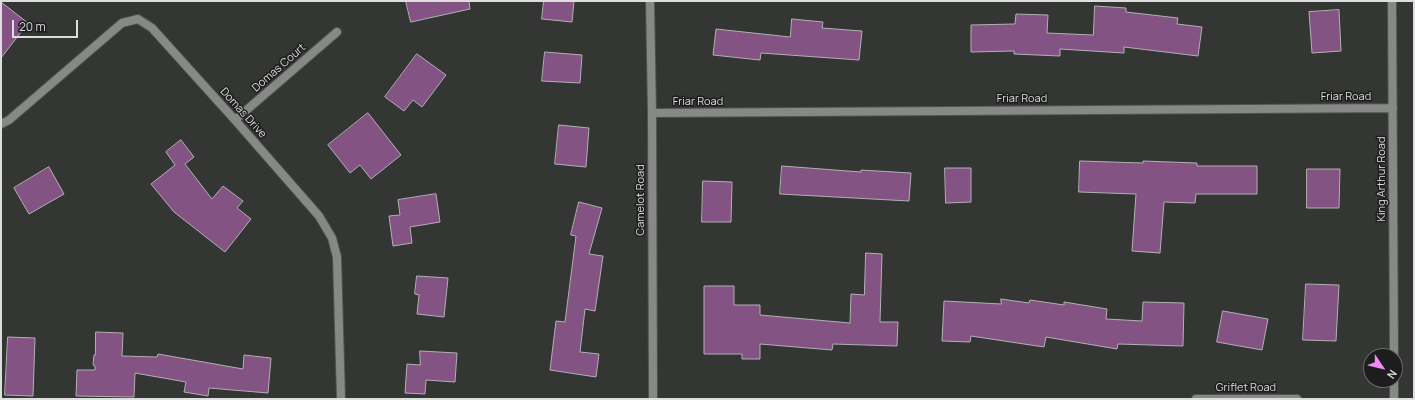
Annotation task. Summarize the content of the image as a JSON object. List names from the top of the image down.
{
  "streets": {
    "street": [
      "Domas Court",
      "Friar Road",
      "Domas Drive",
      "King Arthur Road",
      "Camelot Road",
      "Griflet Road"
    ]
  },
  "crossings": [
    ["Domas Court", "Domas Drive"],
    ["Friar Road", "King Arthur Road"],
    ["Friar Road", "Camelot Road"]
  ],
  "scale_bar": "20 m",
  "north": "bottom right"
}
